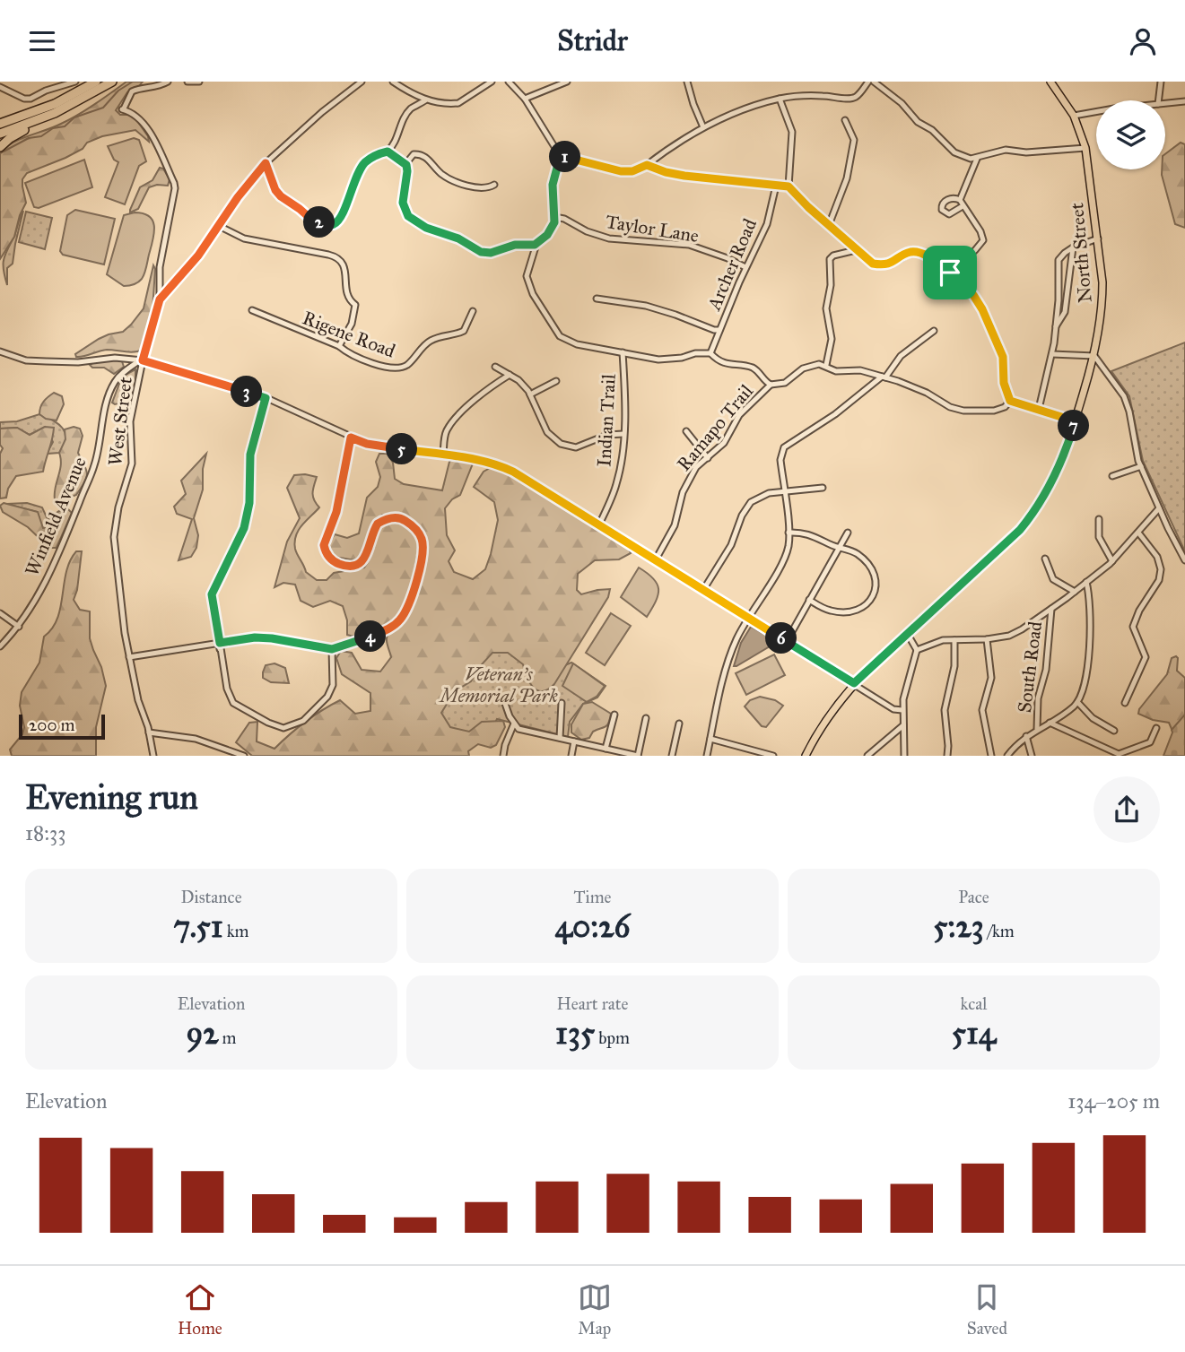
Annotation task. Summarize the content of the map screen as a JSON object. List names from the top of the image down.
{
  "streets": {
    "main road": ["North Street"],
    "street": [
      "Taylor Lane",
      "Archer Road",
      "Rigene Road",
      "Indian Trail",
      "West Street",
      "Ramapo Trail",
      "Winfield Avenue",
      "South Road"
    ]
  },
  "crossings": [
    ["Taylor Lane", "Archer Road"],
    ["West Street", "Winfield Avenue"]
  ],
  "parks": ["Veteran's Memorial Park"],
  "scale_bar": "200 m",
  "page": {
    "header": "Stridr",
    "pins": [
      "1",
      "2",
      "3",
      "7",
      "5",
      "4",
      "6"
    ],
    "scale": "200 m",
    "heading": ["Evening run", "18:33"],
    "stats": [
      ["Distance", "7.51 km"],
      ["Time", "40:26"],
      ["Pace", "5:23 /km"],
      ["Elevation", "92 m"],
      ["Heart rate", "135 bpm"],
      ["kcal", "514"]
    ],
    "chart": ["Elevation", "134–205 m"],
    "tabs": ["Home", "Map", "Saved"]
  }
}
